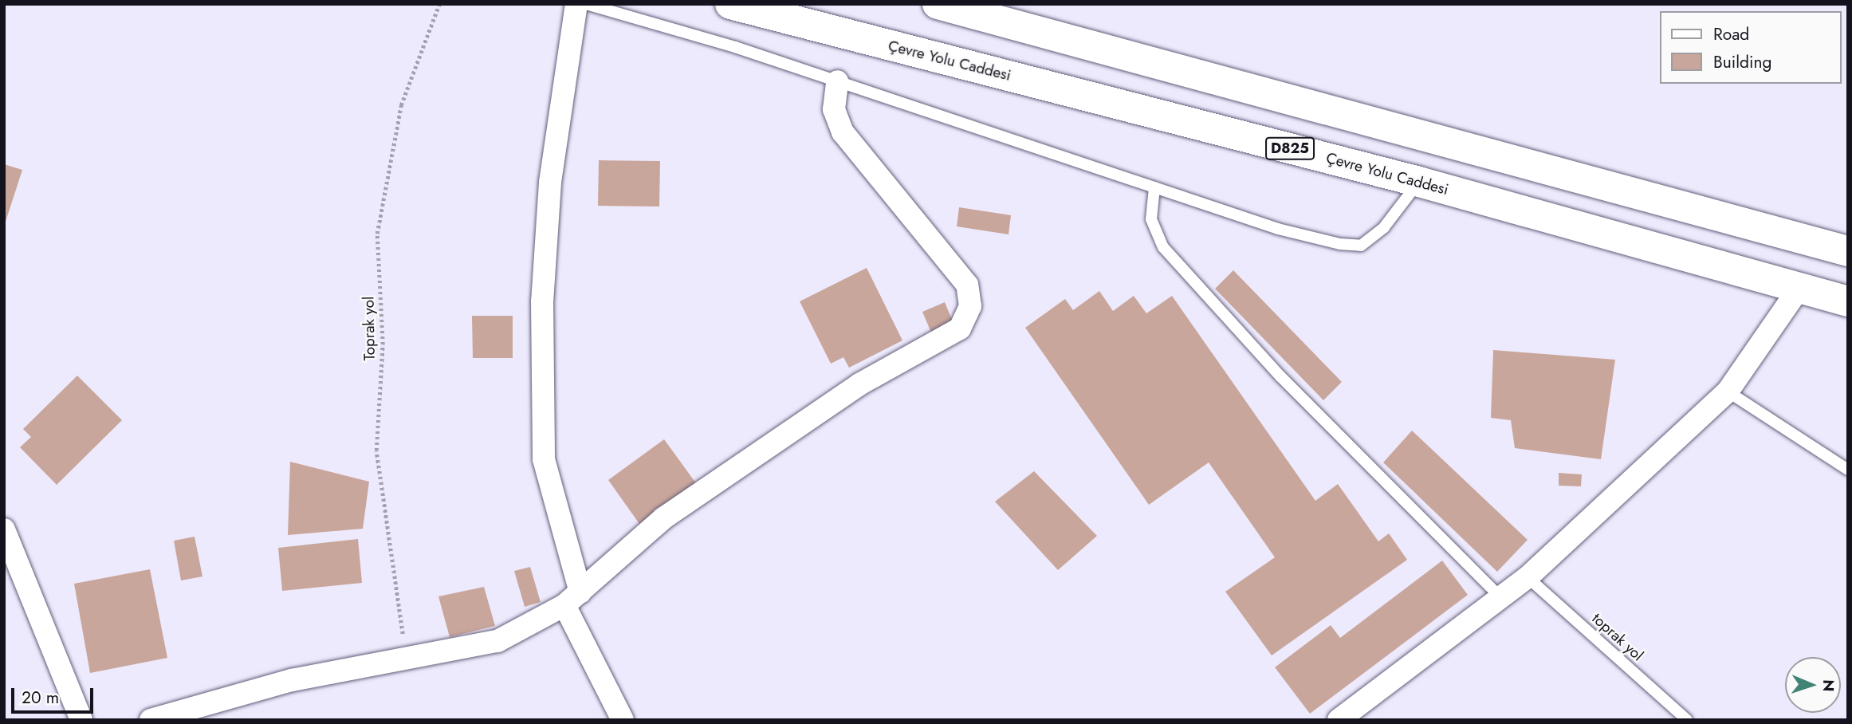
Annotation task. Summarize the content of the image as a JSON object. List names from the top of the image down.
{
  "streets": {
    "highway": ["Çevre Yolu Caddesi", "D825"],
    "lane": ["toprak yol"],
    "path": ["Toprak yol"]
  },
  "legend": ["Road", "Building"],
  "scale_bar": "20 m",
  "north": "right"
}
